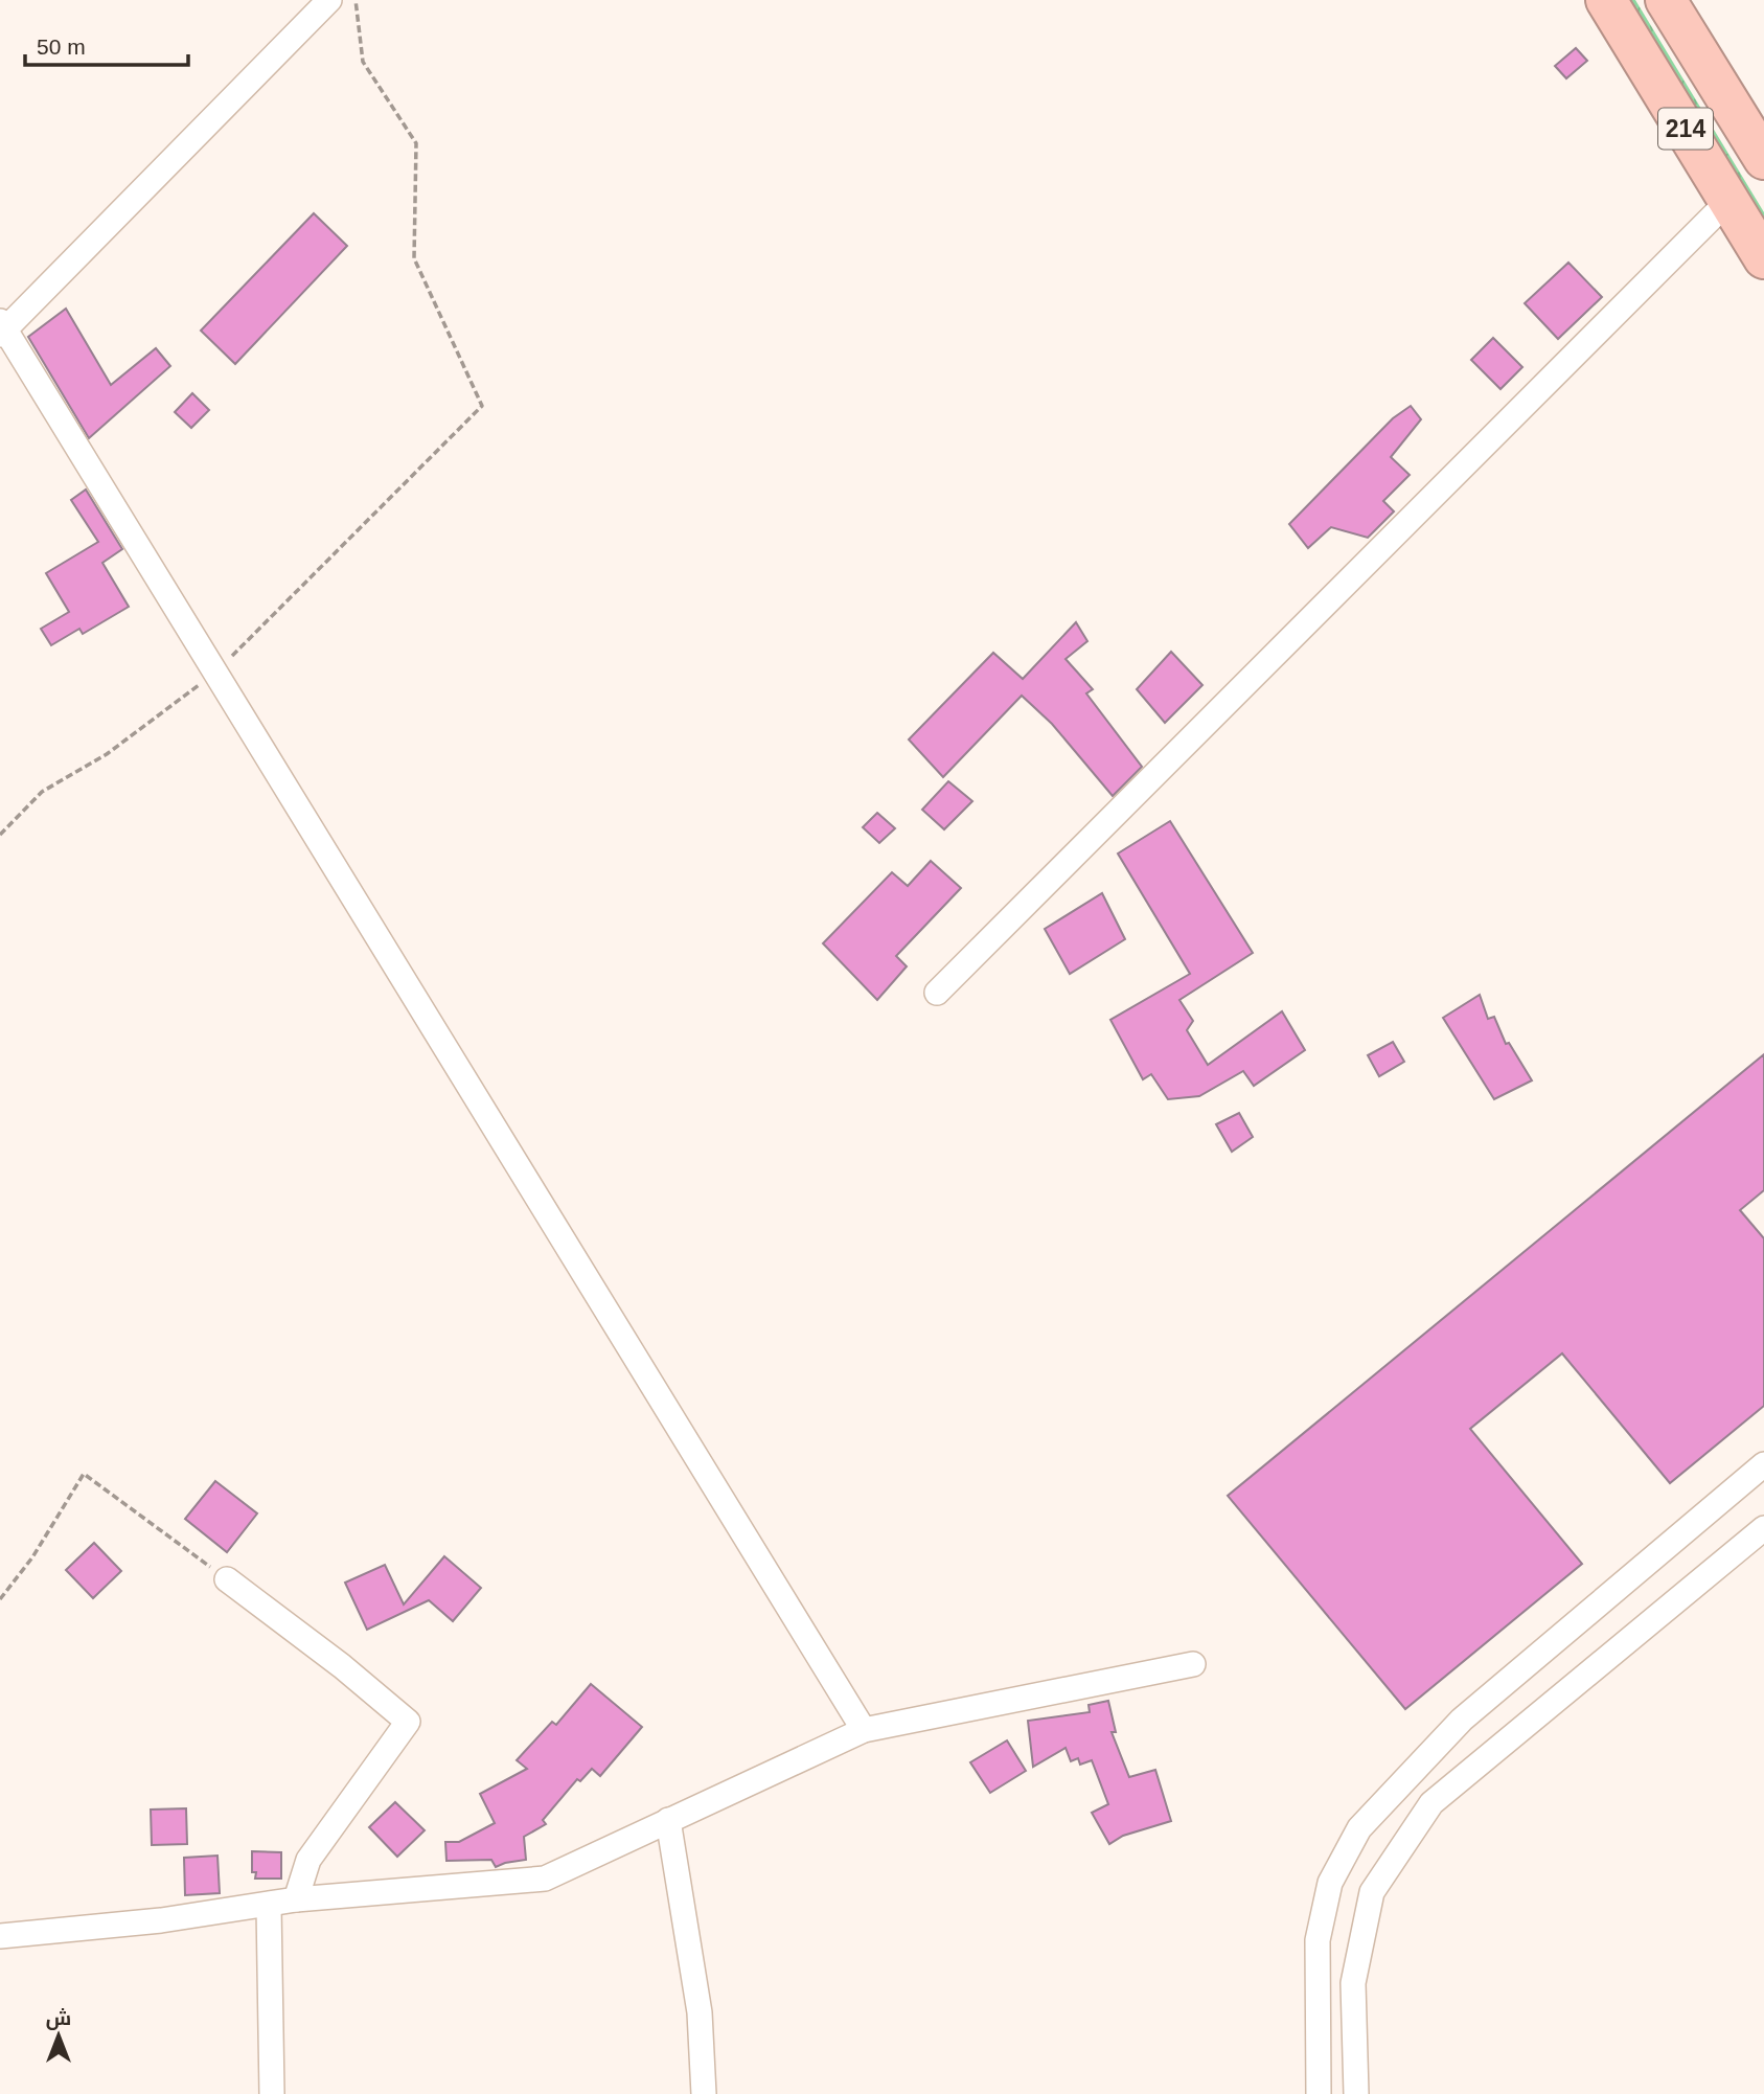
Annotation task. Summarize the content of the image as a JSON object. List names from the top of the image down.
{
  "streets": {
    "highway": ["214"]
  },
  "scale_bar": "50 m",
  "north": "top"
}
